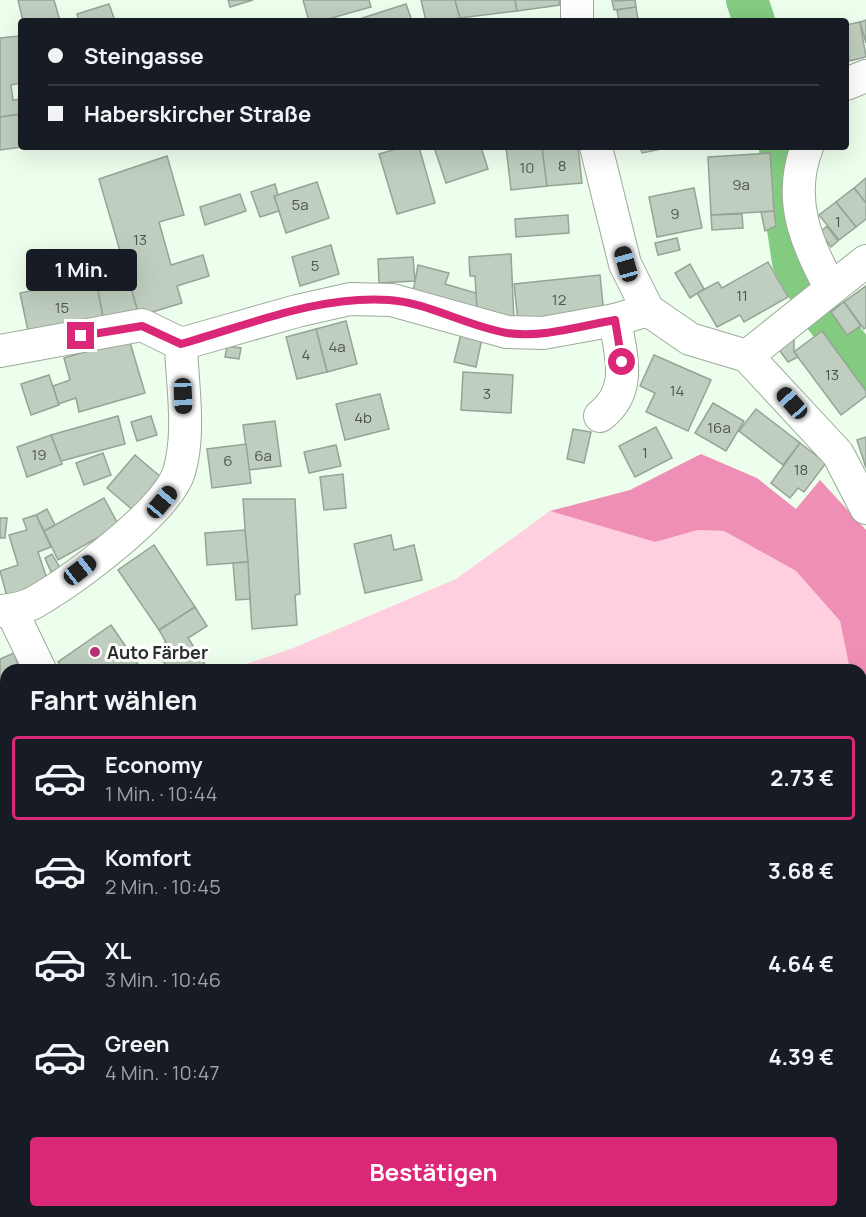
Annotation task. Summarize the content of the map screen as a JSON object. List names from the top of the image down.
{
  "places": ["Auto Färber"],
  "house_numbers": [
    "8",
    "10",
    "9a",
    "5a",
    "9",
    "1",
    "13",
    "5",
    "11",
    "12",
    "15",
    "4a",
    "4",
    "13",
    "14",
    "3",
    "4b",
    "16a",
    "1",
    "19",
    "6a",
    "6",
    "18"
  ],
  "page": {
    "banner": ["Steingasse", "Haberskircher Straße"],
    "bubble": "1 Min.",
    "heading": "Fahrt wählen",
    "list": [
      {
        "name": "Economy",
        "note": "1 Min. · 10:44",
        "value": "2.73 €"
      },
      {
        "name": "Komfort",
        "note": "2 Min. · 10:45",
        "value": "3.68 €"
      },
      {
        "name": "XL",
        "note": "3 Min. · 10:46",
        "value": "4.64 €"
      },
      {
        "name": "Green",
        "note": "4 Min. · 10:47",
        "value": "4.39 €"
      }
    ],
    "buttons": "Bestätigen"
  }
}
